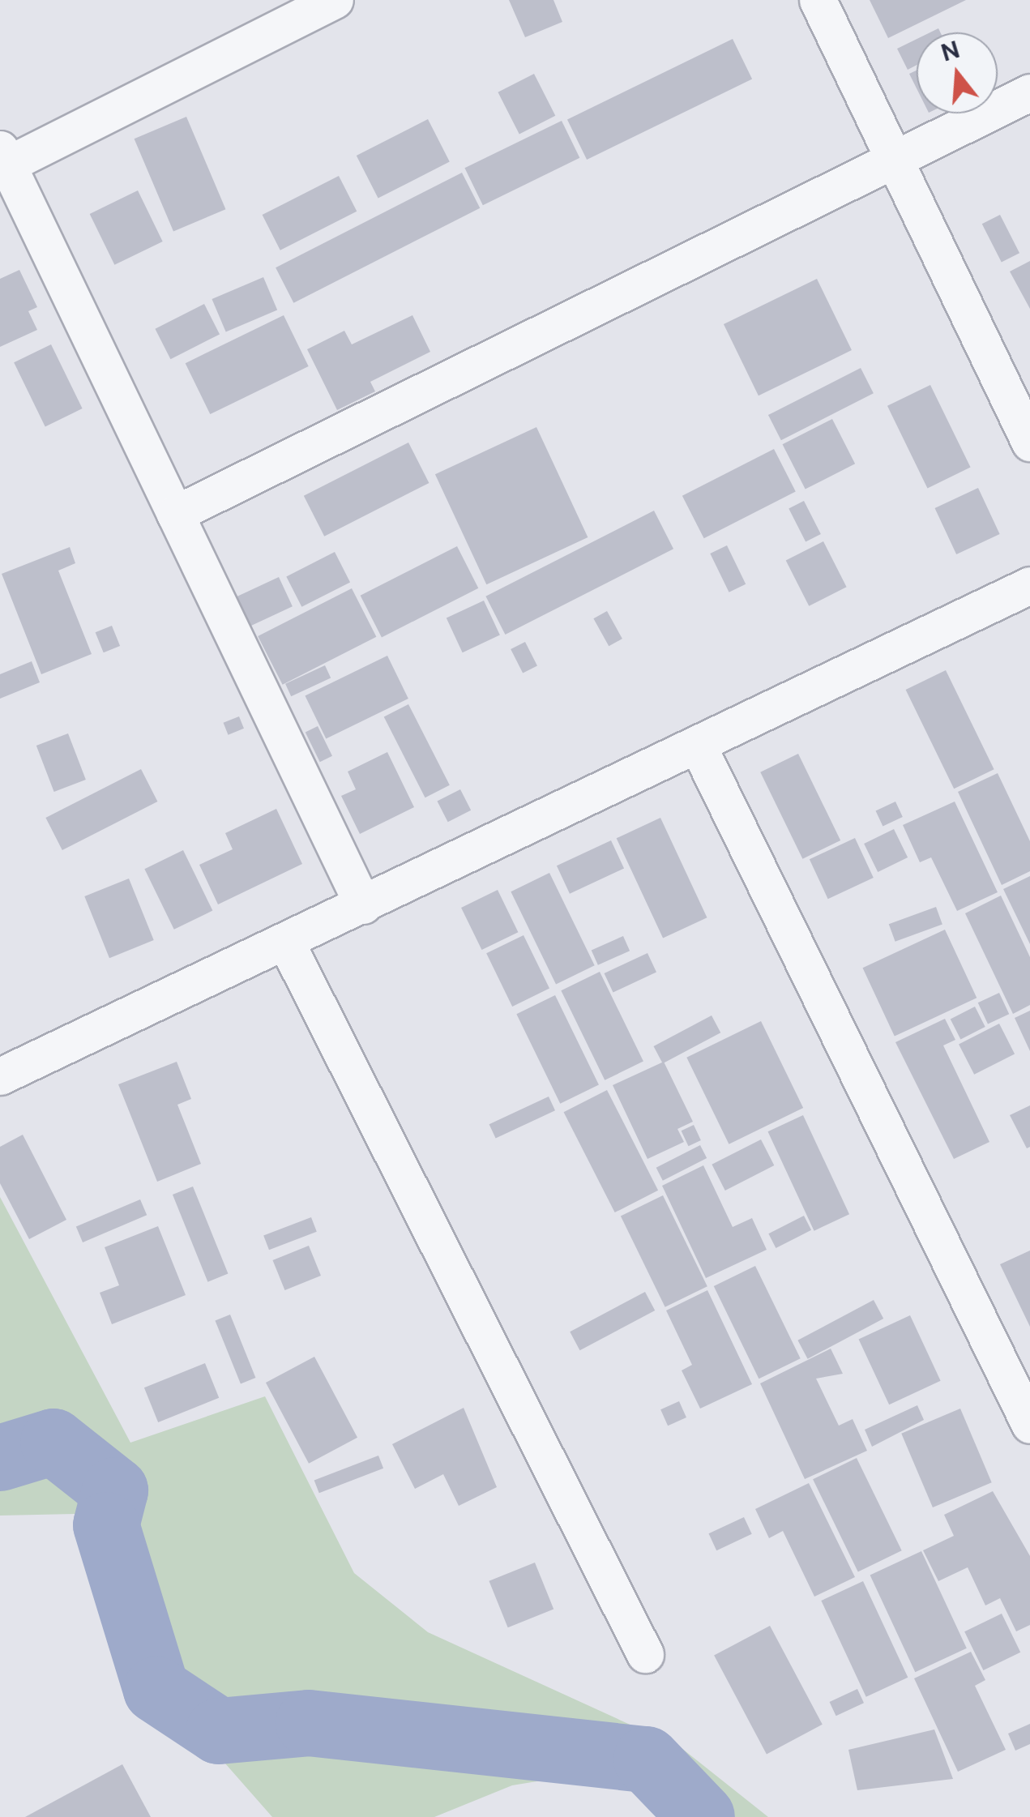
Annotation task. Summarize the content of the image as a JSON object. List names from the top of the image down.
{
  "north": "top"
}
